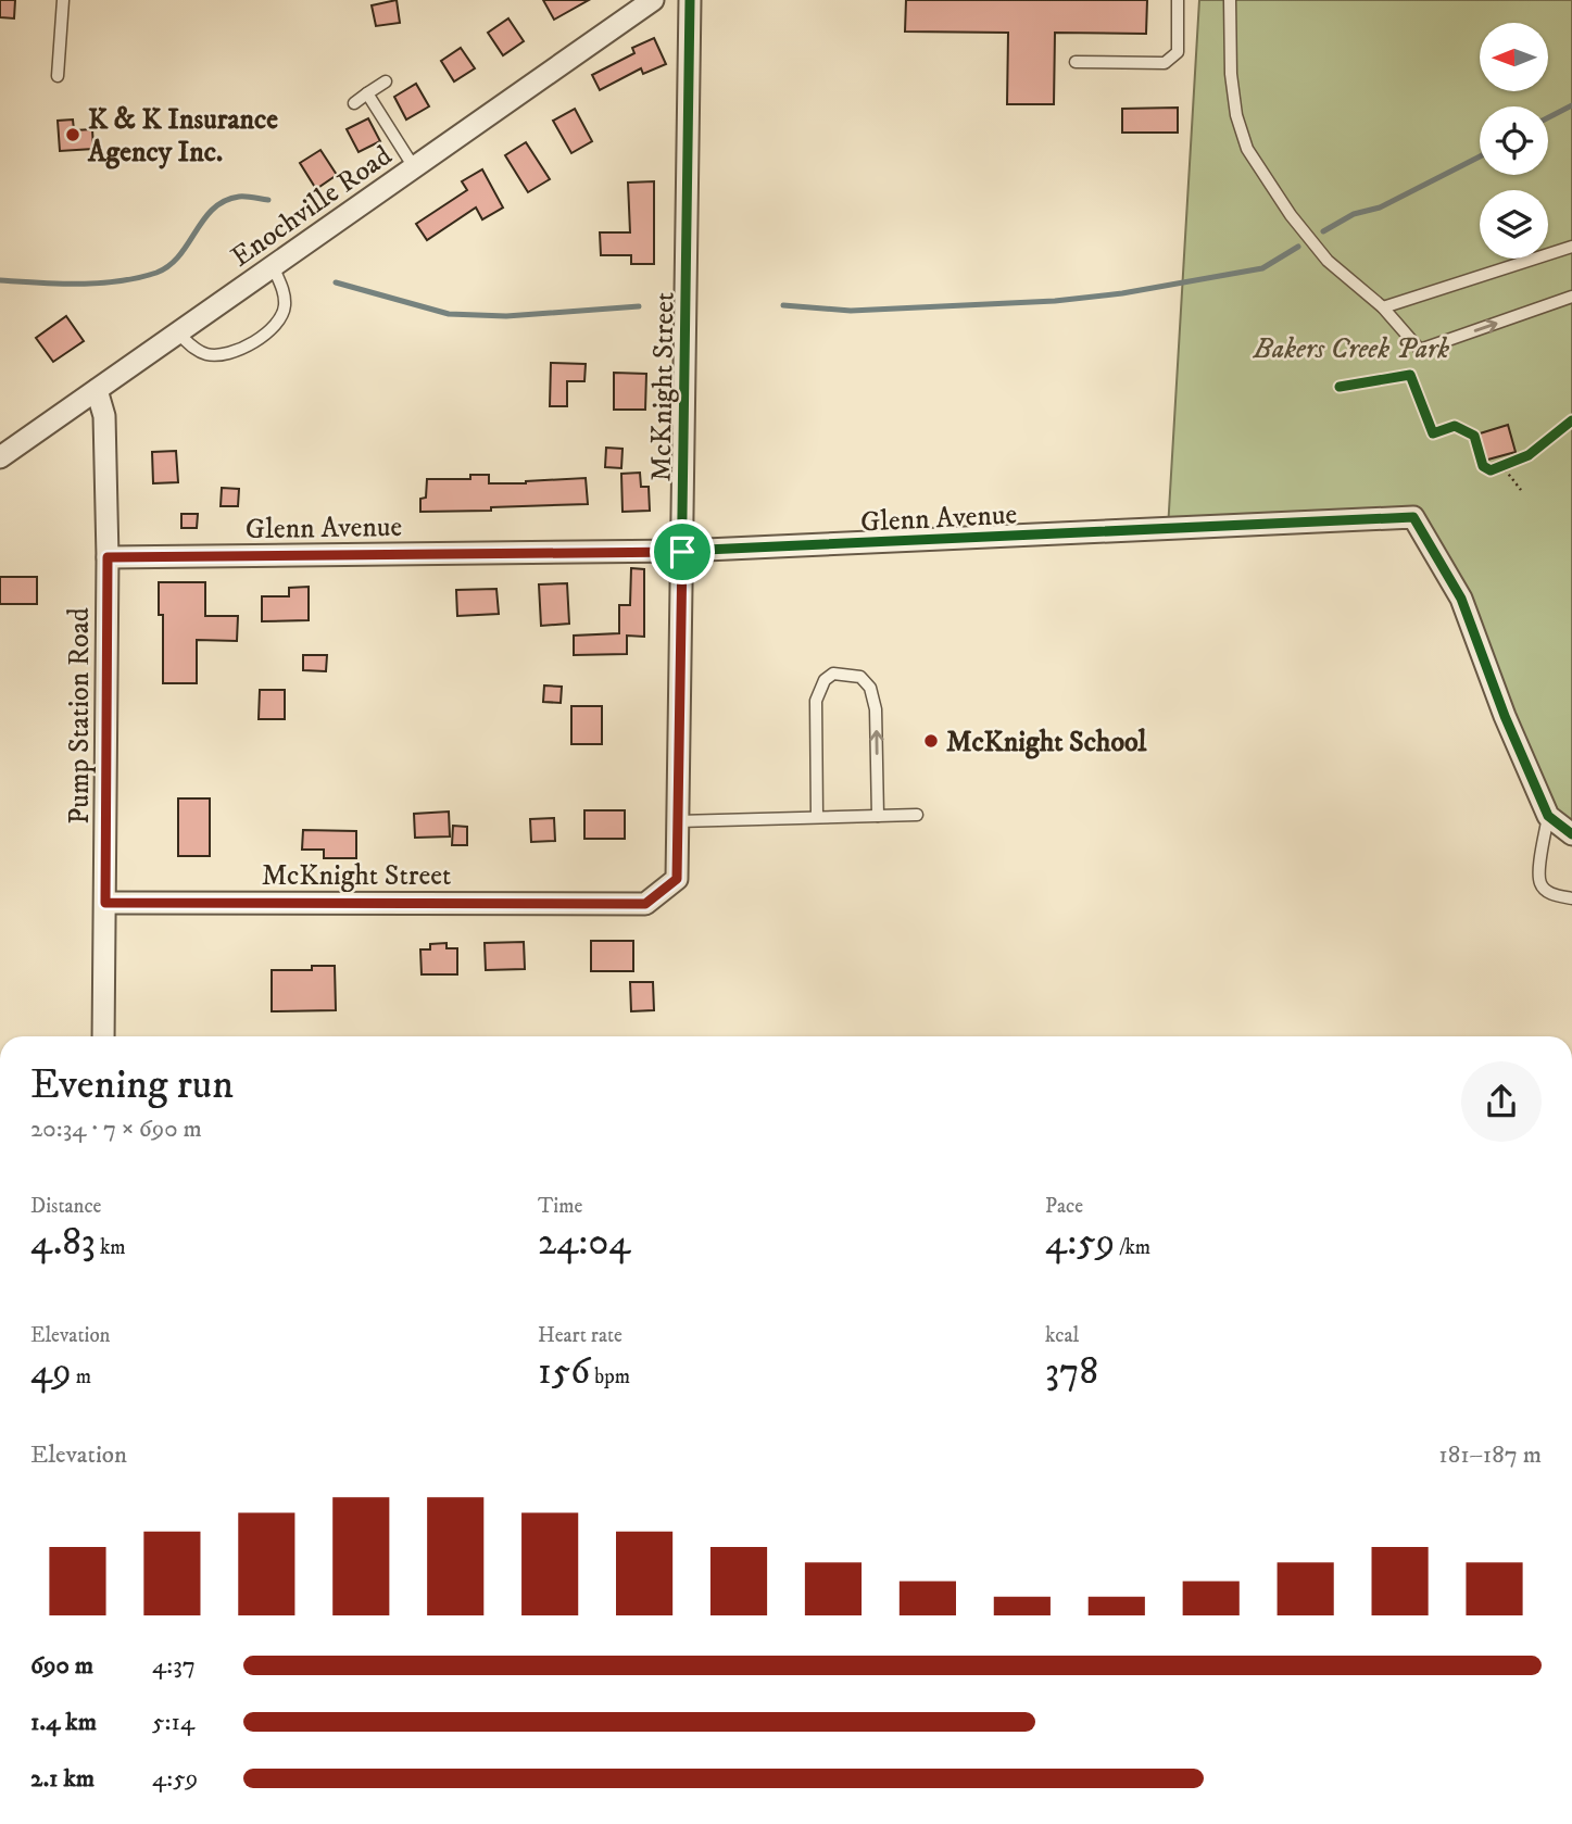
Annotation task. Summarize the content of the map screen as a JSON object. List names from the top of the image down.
{
  "streets": {
    "street": [
      "Enochville Road",
      "McKnight Street",
      "Glenn Avenue",
      "Pump Station Road"
    ]
  },
  "crossings": [
    ["Enochville Road", "Pump Station Road"],
    ["McKnight Street", "Glenn Avenue"],
    ["McKnight Street", "Pump Station Road"],
    ["Glenn Avenue", "Pump Station Road"]
  ],
  "parks": ["Bakers Creek Park"],
  "places": ["K & K Insurance Agency Inc.", "McKnight School"],
  "north": "left",
  "page": {
    "heading": ["Evening run", "20:34 · 7 × 690 m"],
    "stats": [
      ["Distance", "4.83 km"],
      ["Time", "24:04"],
      ["Pace", "4:59 /km"],
      ["Elevation", "49 m"],
      ["Heart rate", "156 bpm"],
      ["kcal", "378"]
    ],
    "chart": ["Elevation", "181–187 m"],
    "list": [
      {
        "name": "690 m",
        "note": "4:37"
      },
      {
        "name": "1.4 km",
        "note": "5:14"
      },
      {
        "name": "2.1 km",
        "note": "4:59"
      }
    ]
  }
}
